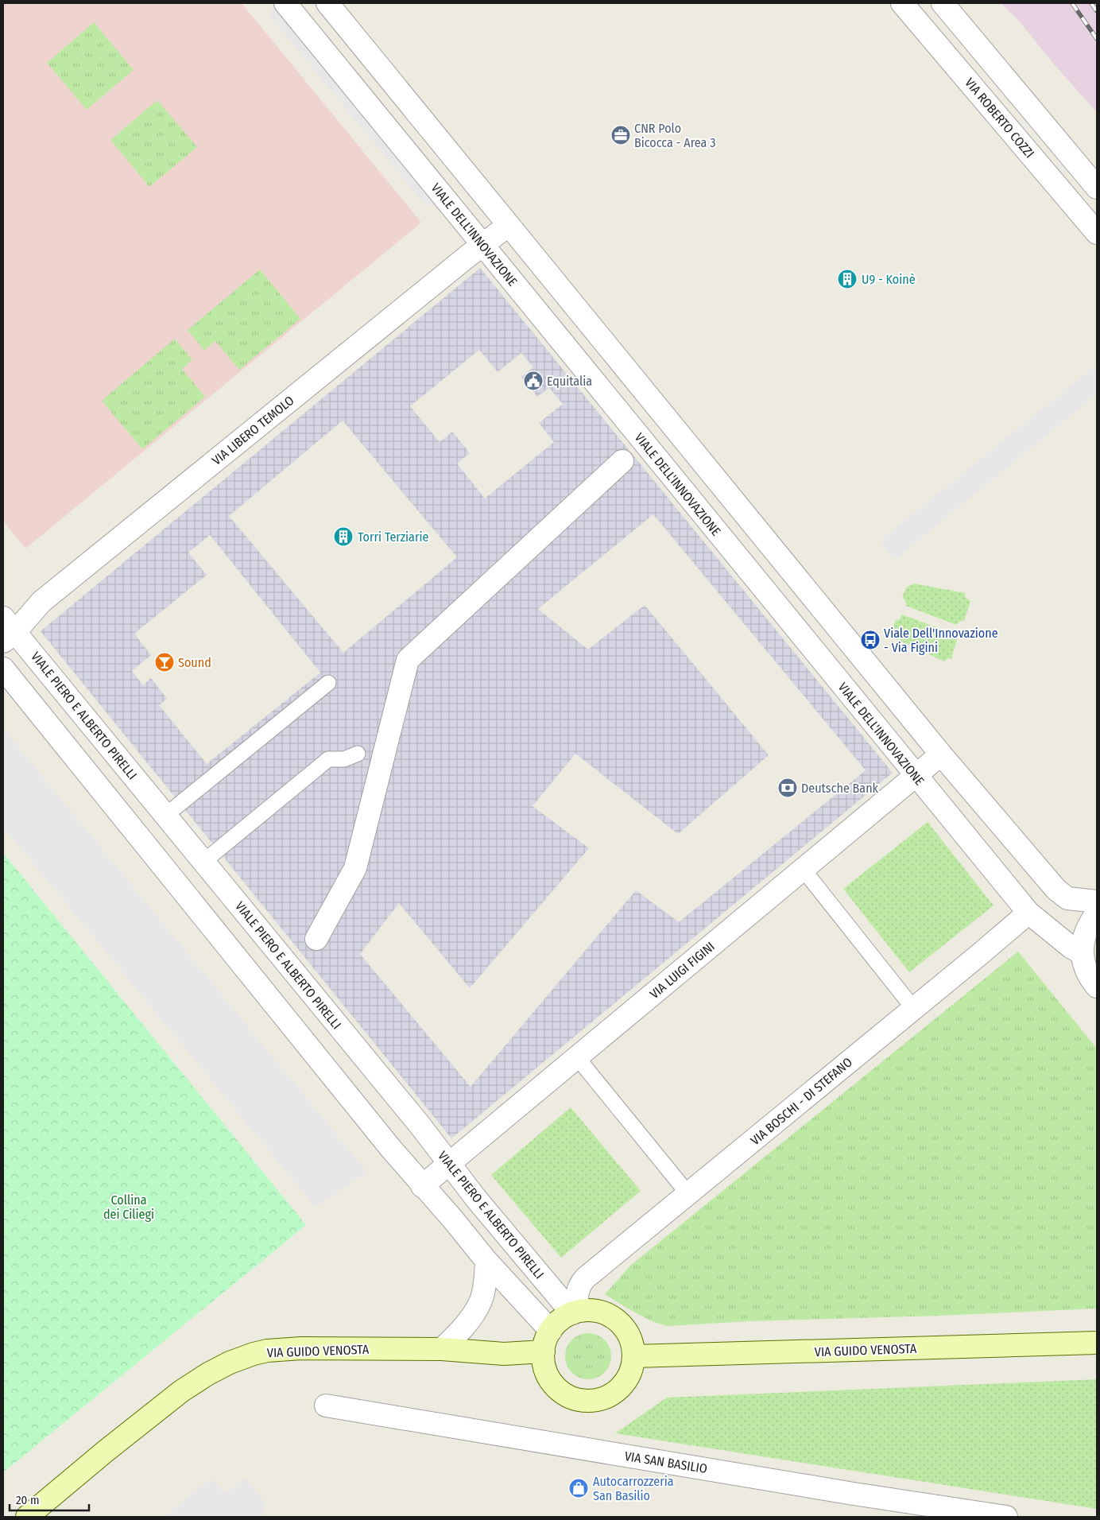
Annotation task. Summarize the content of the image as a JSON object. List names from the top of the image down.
{
  "streets": {
    "street": [
      "VIA ROBERTO COZZI",
      "VIALE DELL'INNOVAZIONE",
      "VIA LIBERO TEMOLO",
      "VIALE PIERO E ALBERTO PIRELLI",
      "VIA LUIGI FIGINI",
      "VIA BOSCHI - DI STEFANO",
      "VIA GUIDO VENOSTA",
      "VIA SAN BASILIO"
    ]
  },
  "crossings": [
    ["VIALE DELL'INNOVAZIONE", "VIA LIBERO TEMOLO"],
    ["VIALE DELL'INNOVAZIONE", "VIA LUIGI FIGINI"],
    ["VIALE DELL'INNOVAZIONE", "VIA BOSCHI - DI STEFANO"],
    ["VIA LIBERO TEMOLO", "VIALE PIERO E ALBERTO PIRELLI"],
    ["VIALE PIERO E ALBERTO PIRELLI", "VIA LUIGI FIGINI"],
    ["VIALE PIERO E ALBERTO PIRELLI", "VIA BOSCHI - DI STEFANO"],
    ["VIALE PIERO E ALBERTO PIRELLI", "VIA GUIDO VENOSTA"],
    ["VIA BOSCHI - DI STEFANO", "VIA GUIDO VENOSTA"]
  ],
  "parks": ["Collina dei Ciliegi"],
  "places": {
    "office": ["CNR Polo Bicocca - Area 3"],
    "building": ["U9 - Koinè", "Torri Terziarie"],
    "public building": ["Equitalia"],
    "bus stop": ["Viale Dell'Innovazione - Via Figini"],
    "bar": ["Sound"],
    "bank": ["Deutsche Bank"],
    "shop": ["Autocarrozzeria San Basilio"]
  },
  "scale_bar": "20 m"
}
